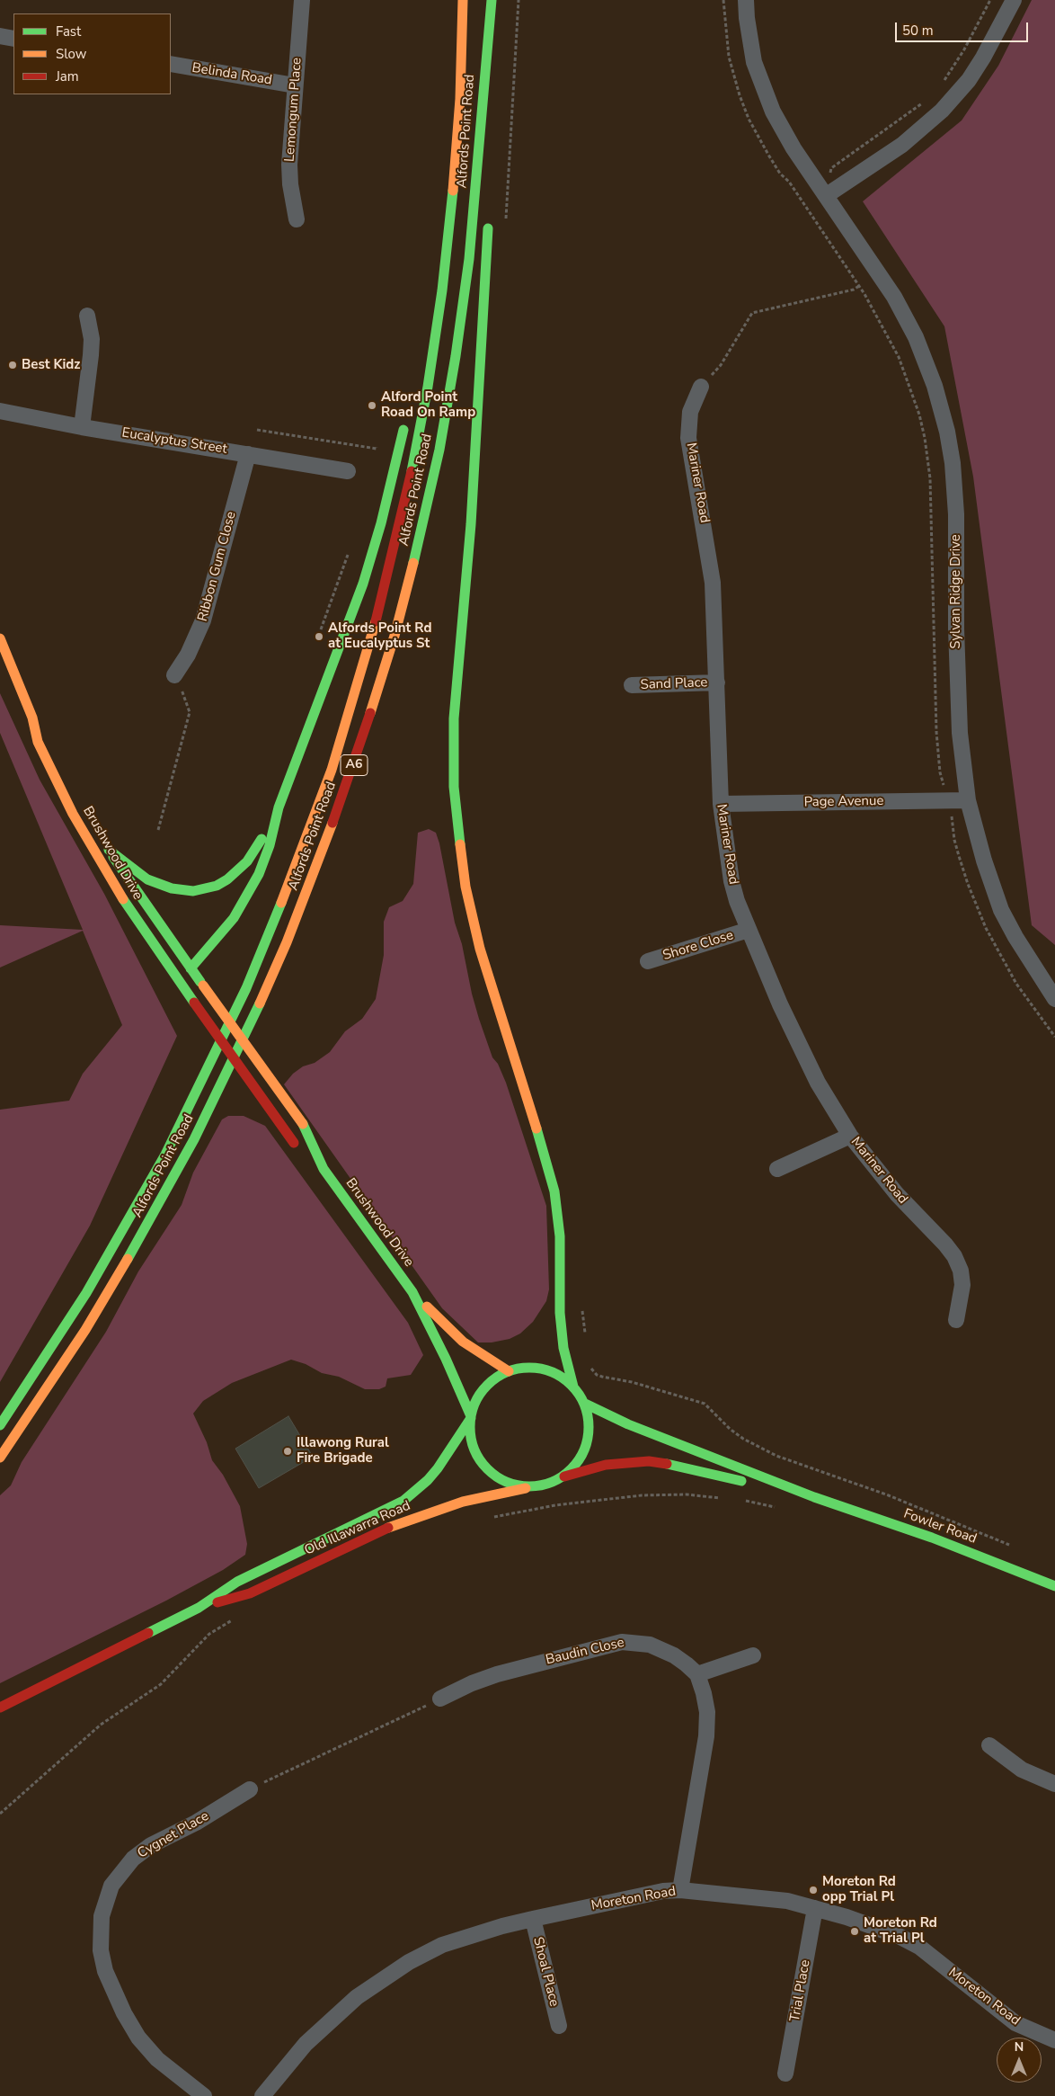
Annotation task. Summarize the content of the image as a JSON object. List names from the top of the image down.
{
  "streets": {
    "main road": [
      "Alfords Point Road",
      "A6",
      "Brushwood Drive",
      "Fowler Road",
      "Old Illawarra Road"
    ],
    "street": [
      "Belinda Road",
      "Lemongum Place",
      "Eucalyptus Street",
      "Mariner Road",
      "Ribbon Gum Close",
      "Sylvan Ridge Drive",
      "Sand Place",
      "Page Avenue",
      "Shore Close",
      "Baudin Close",
      "Cygnet Place",
      "Moreton Road",
      "Shoal Place",
      "Trial Place"
    ]
  },
  "crossings": [
    ["Belinda Road", "Lemongum Place"],
    ["Eucalyptus Street", "Ribbon Gum Close"],
    ["Mariner Road", "Sand Place"],
    ["Mariner Road", "Page Avenue"],
    ["Mariner Road", "Shore Close"],
    ["Sylvan Ridge Drive", "Page Avenue"],
    ["Brushwood Drive", "Fowler Road"],
    ["Brushwood Drive", "Old Illawarra Road"],
    ["Fowler Road", "Old Illawarra Road"],
    ["Moreton Road", "Shoal Place"],
    ["Moreton Road", "Trial Place"]
  ],
  "places": [
    "Best Kidz",
    "Alford Point Road On Ramp",
    "Alfords Point Rd at Eucalyptus St",
    "Illawong Rural Fire Brigade",
    "Moreton Rd opp Trial Pl",
    "Moreton Rd at Trial Pl"
  ],
  "legend": ["Fast", "Slow", "Jam"],
  "scale_bar": "50 m",
  "north": "top"
}
